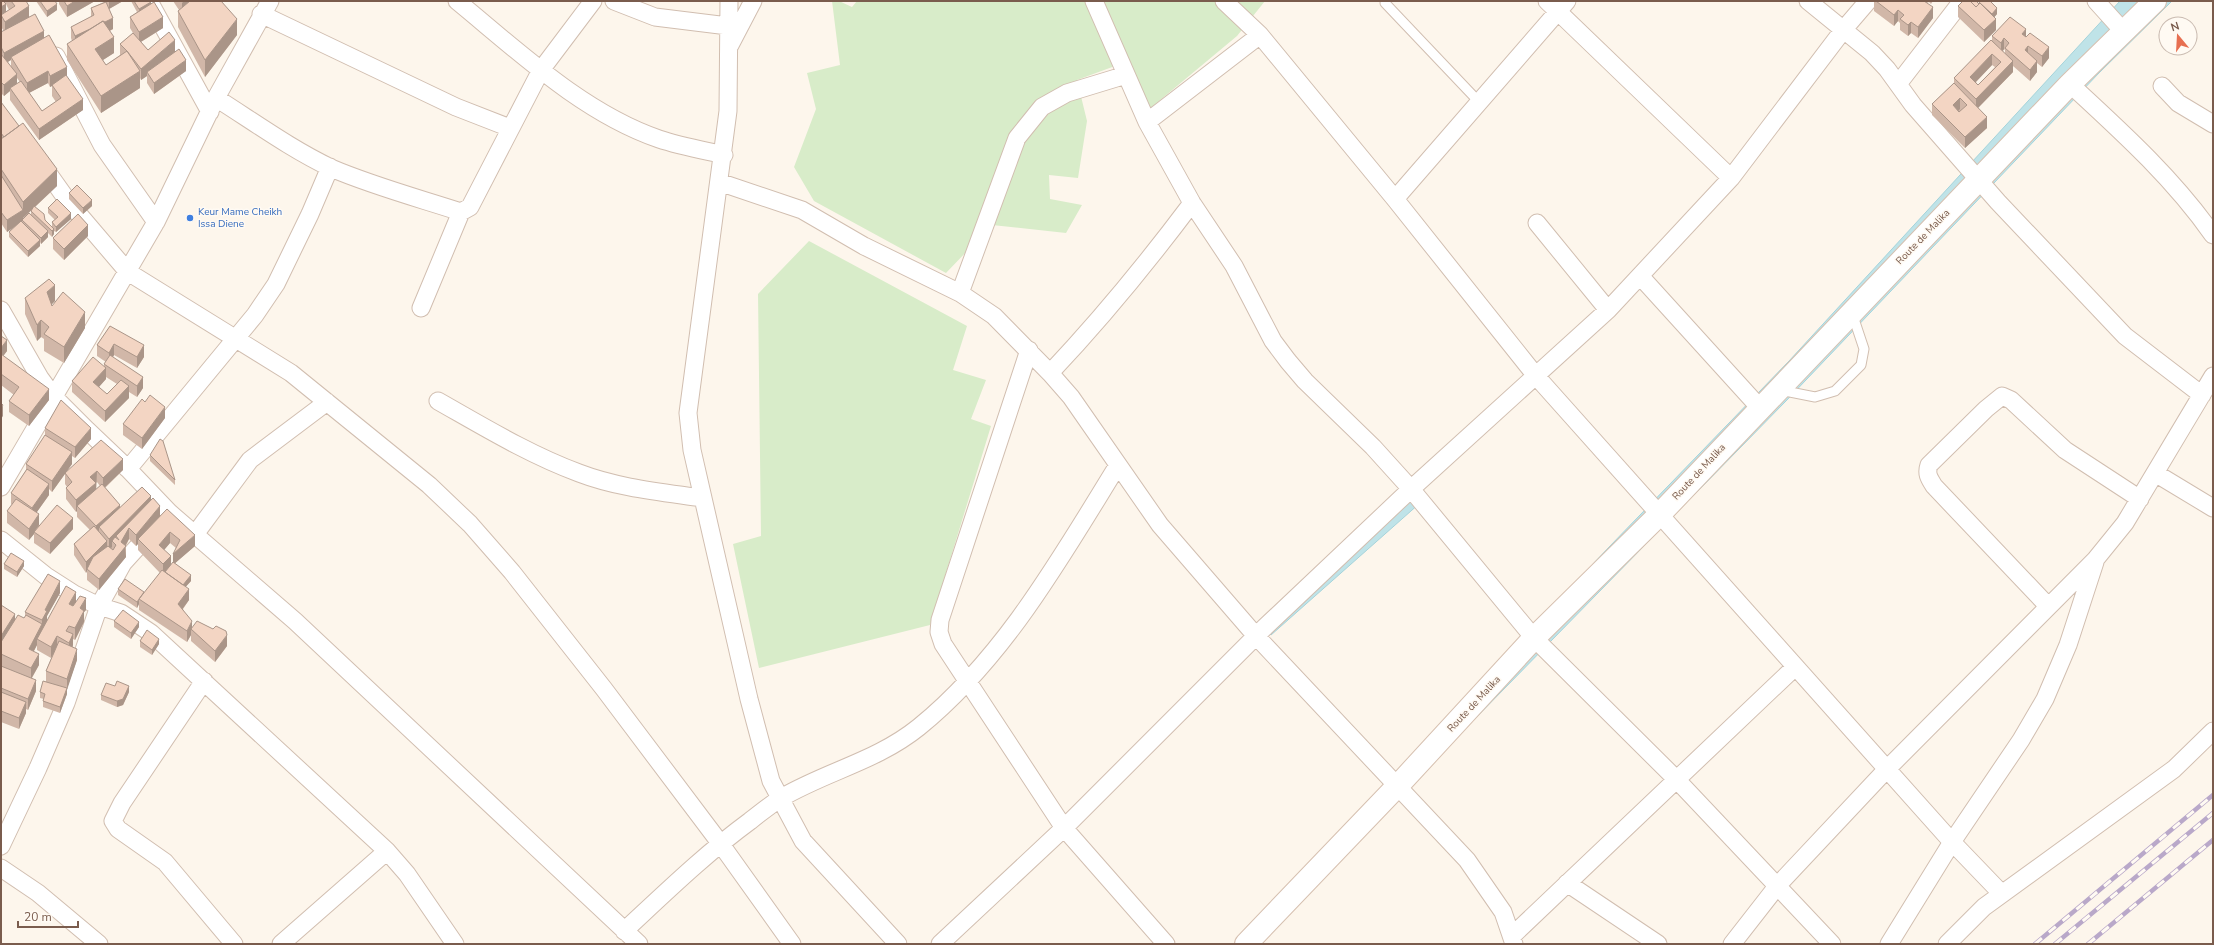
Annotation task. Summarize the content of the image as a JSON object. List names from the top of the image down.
{
  "streets": {
    "main road": ["Route de Malika"]
  },
  "places": ["Keur Mame Cheikh Issa Diene"],
  "scale_bar": "20 m",
  "north": "top"
}
